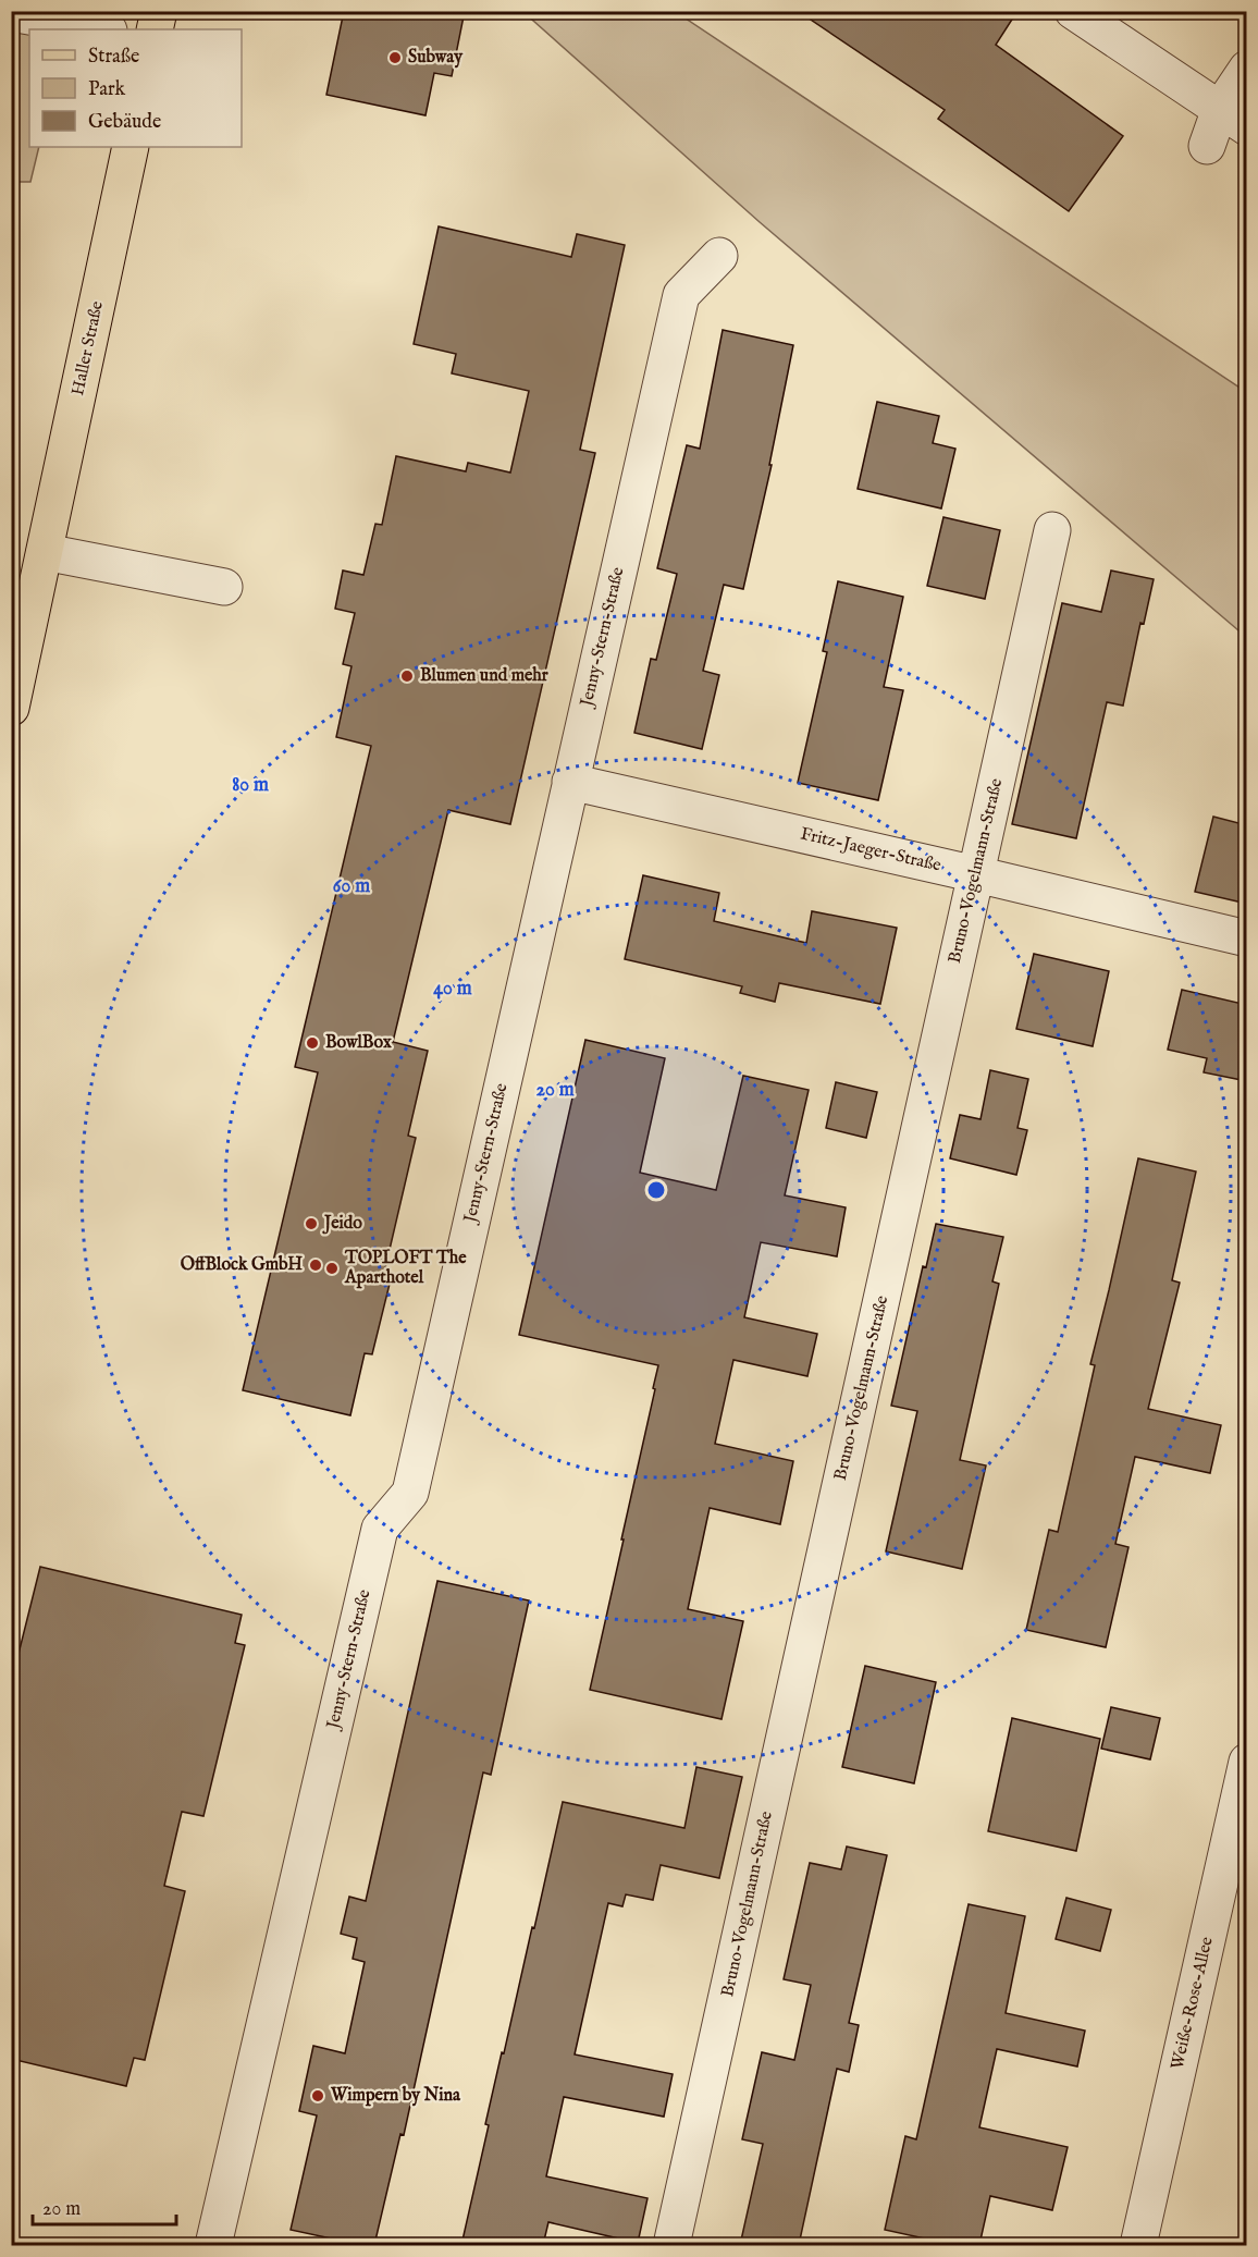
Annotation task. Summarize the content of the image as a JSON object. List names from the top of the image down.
{
  "streets": {
    "main road": ["Haller Straße"],
    "street": [
      "Jenny-Stern-Straße",
      "Fritz-Jaeger-Straße",
      "Bruno-Vogelmann-Straße",
      "Weiße-Rose-Allee"
    ]
  },
  "crossings": [
    ["Jenny-Stern-Straße", "Fritz-Jaeger-Straße"],
    ["Fritz-Jaeger-Straße", "Bruno-Vogelmann-Straße"]
  ],
  "places": [
    "Subway",
    "Blumen und mehr",
    "BowlBox",
    "Jeido",
    "OffBlock GmbH",
    "TOPLOFT The Aparthotel",
    "Wimpern by Nina"
  ],
  "legend": ["Straße", "Park", "Gebäude"],
  "scale_bar": "20 m",
  "rings": [
    "80 m",
    "60 m",
    "40 m",
    "20 m"
  ]
}
